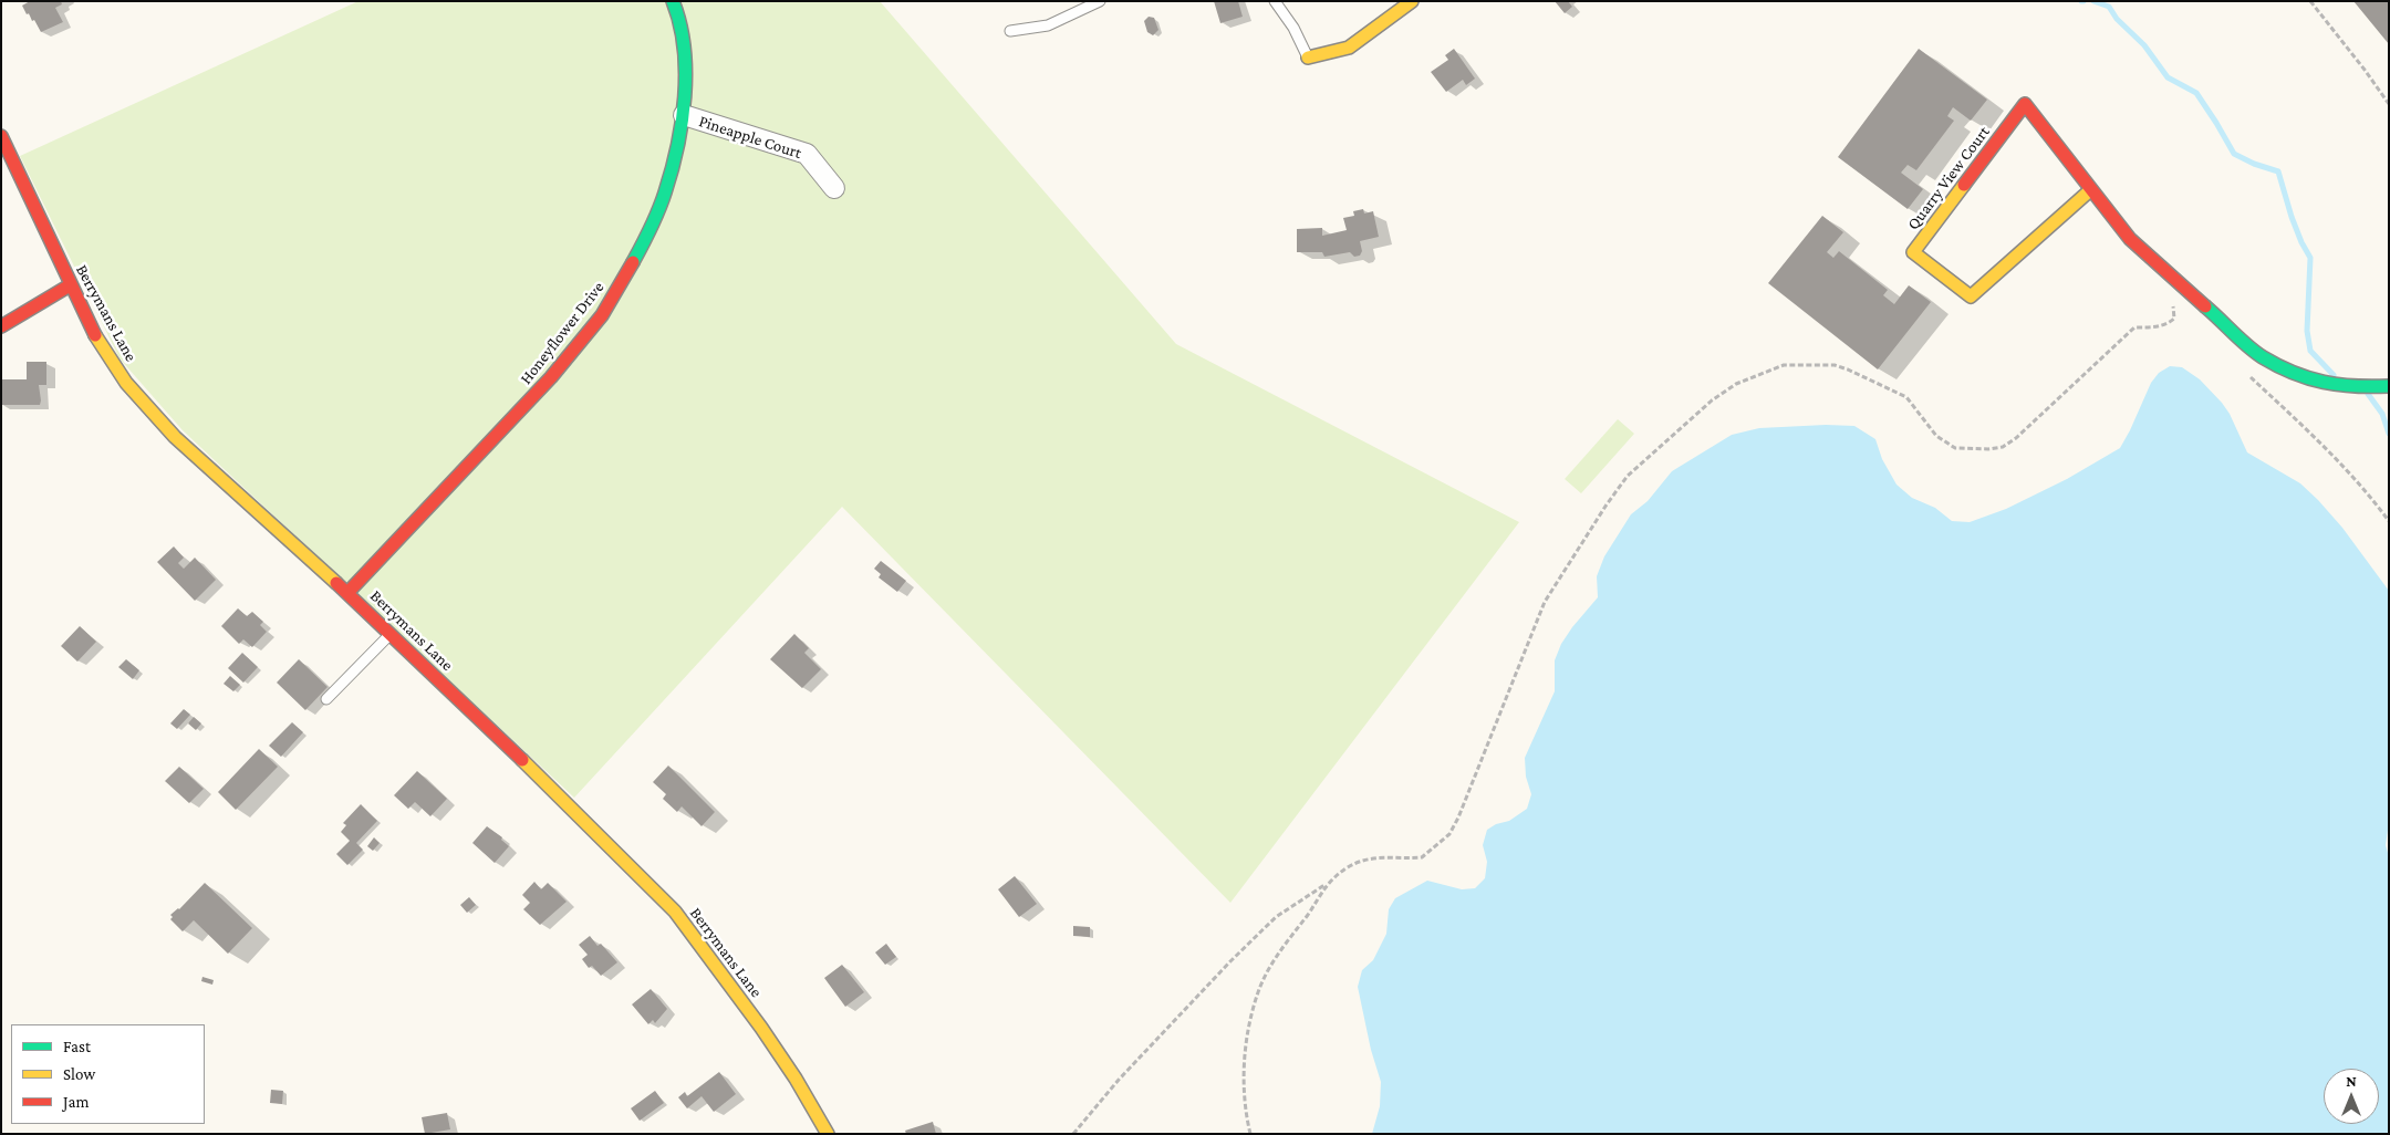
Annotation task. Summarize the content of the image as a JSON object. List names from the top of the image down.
{
  "streets": {
    "street": [
      "Pineapple Court",
      "Quarry View Court",
      "Berrymans Lane",
      "Honeyflower Drive"
    ]
  },
  "crossings": [
    ["Pineapple Court", "Honeyflower Drive"],
    ["Berrymans Lane", "Honeyflower Drive"]
  ],
  "legend": ["Fast", "Slow", "Jam"],
  "north": "top"
}
